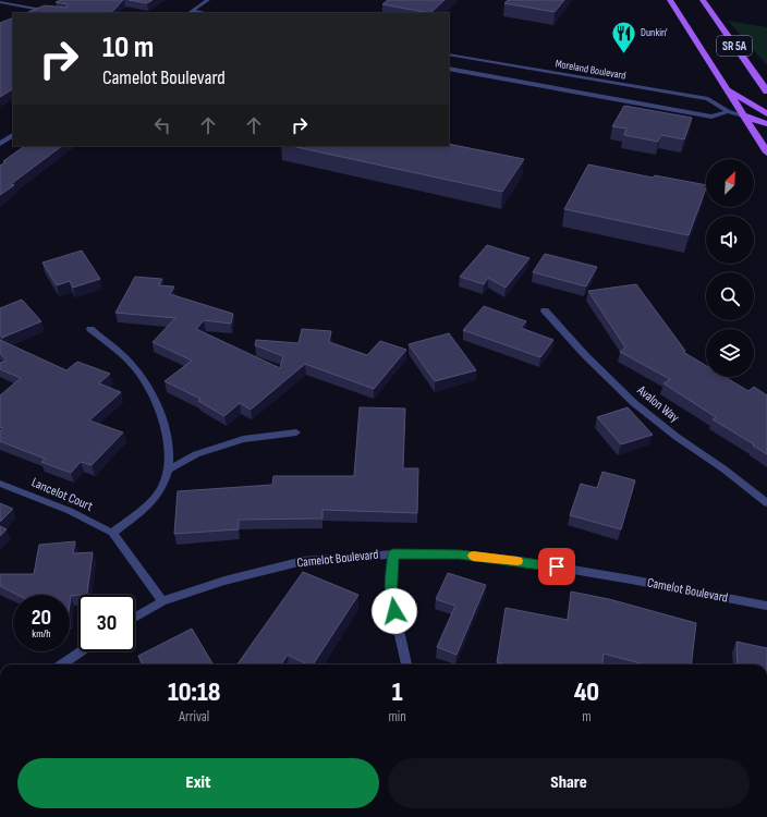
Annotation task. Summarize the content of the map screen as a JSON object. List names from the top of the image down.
{
  "streets": {
    "main road": ["SR 5A"],
    "street": [
      "Moreland Boulevard",
      "Avalon Way",
      "Lancelot Court",
      "Camelot Boulevard"
    ]
  },
  "crossings": [
    ["SR 5A", "Moreland Boulevard"],
    ["Lancelot Court", "Camelot Boulevard"]
  ],
  "places": {
    "restaurant": ["Dunkin'"]
  },
  "north": "top right",
  "page": {
    "turn": ["10 m", "Camelot Boulevard"],
    "speed": "20 km/h",
    "limit": "30",
    "eta": [
      "10:18",
      "Arrival",
      "1",
      "min",
      "40",
      "m"
    ],
    "buttons": ["Exit", "Share"]
  }
}
